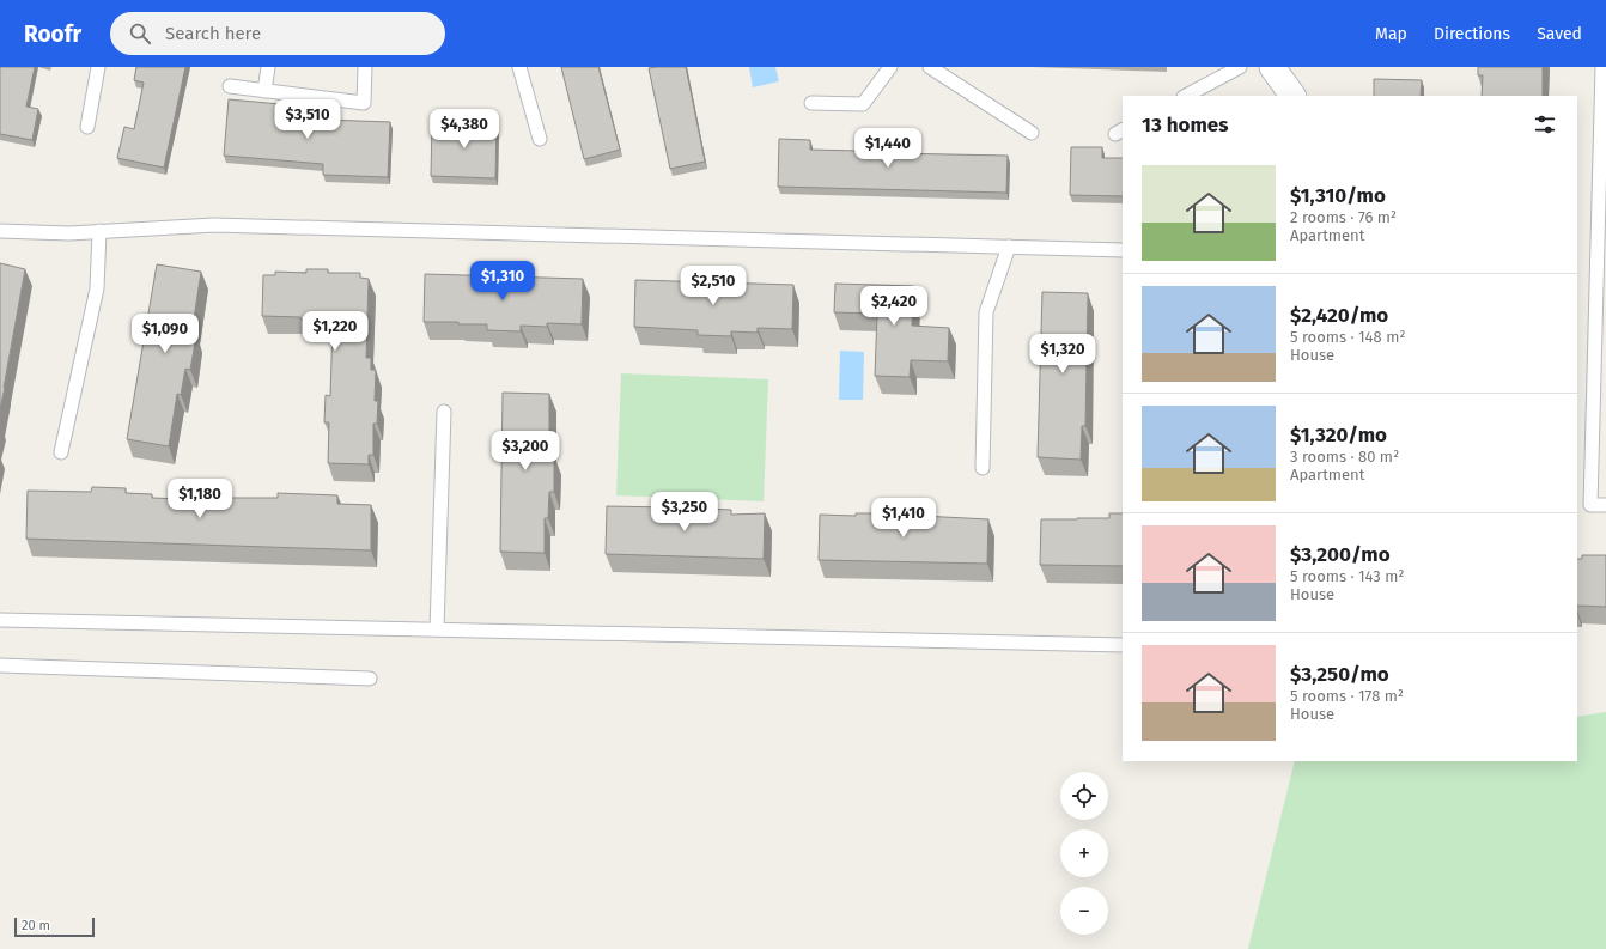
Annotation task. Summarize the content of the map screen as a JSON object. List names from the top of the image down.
{
  "scale_bar": "20 m",
  "page": {
    "header": "Roofr",
    "search": "Search here",
    "nav": ["Map", "Directions", "Saved"],
    "heading": "13 homes",
    "price": [
      "$3,510",
      "$4,380",
      "$1,440",
      "$1,310",
      "$2,510",
      "$2,420",
      "$1,220",
      "$1,090",
      "$1,320",
      "$3,200",
      "$1,180",
      "$3,250",
      "$1,410"
    ],
    "list": [
      {
        "name": "$1,310/mo",
        "note": "2 rooms · 76 m² · Apartment"
      },
      {
        "name": "$2,420/mo",
        "note": "5 rooms · 148 m² · House"
      },
      {
        "name": "$1,320/mo",
        "note": "3 rooms · 80 m² · Apartment"
      },
      {
        "name": "$3,200/mo",
        "note": "5 rooms · 143 m² · House"
      },
      {
        "name": "$3,250/mo",
        "note": "5 rooms · 178 m² · House"
      }
    ],
    "map_buttons": ["+", "−"],
    "scale": "20 m"
  }
}
